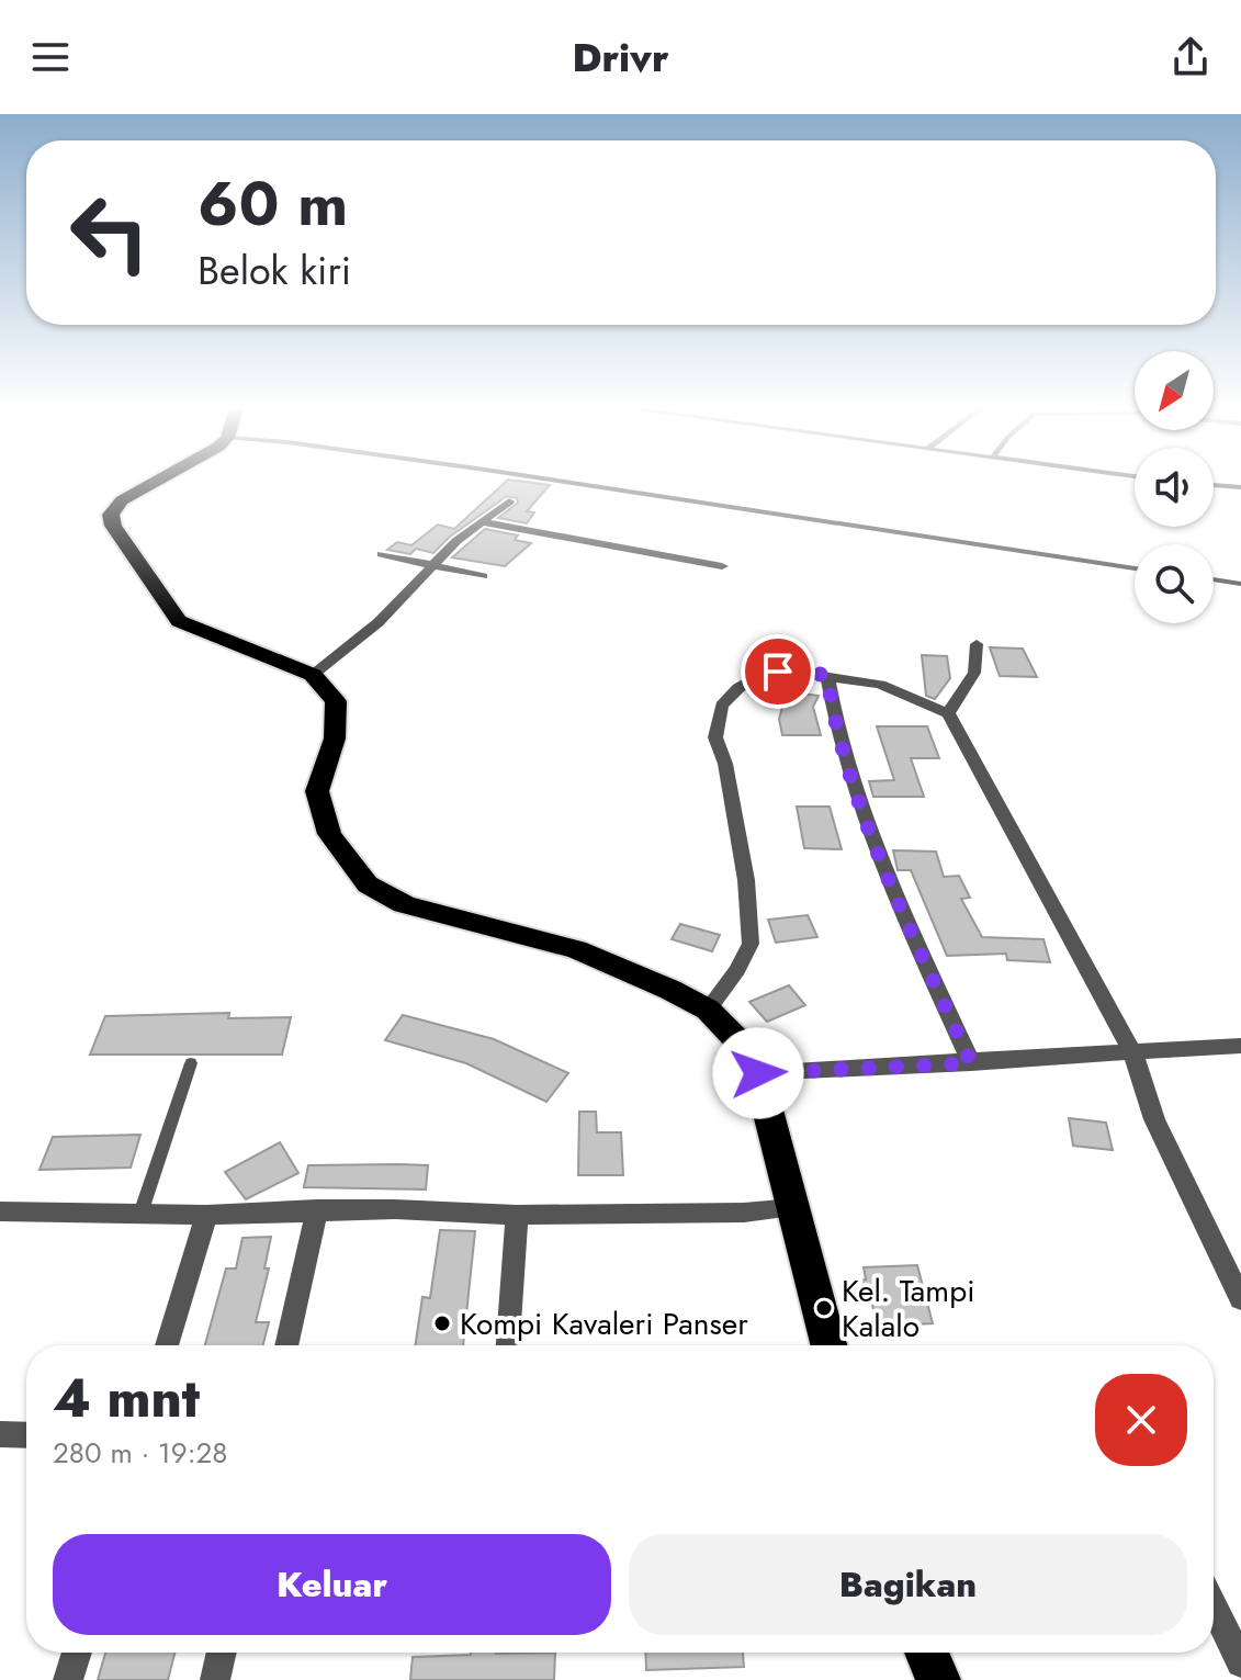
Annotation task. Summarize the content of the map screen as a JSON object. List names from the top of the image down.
{
  "places": ["Kel. Tampi Kalalo", "Kompi Kavaleri Panser"],
  "north": "bottom left",
  "page": {
    "header": "Drivr",
    "turn": ["60 m", "Belok kiri"],
    "heading": ["4 mnt", "280 m · 19:28"],
    "buttons": ["Keluar", "Bagikan"]
  }
}
